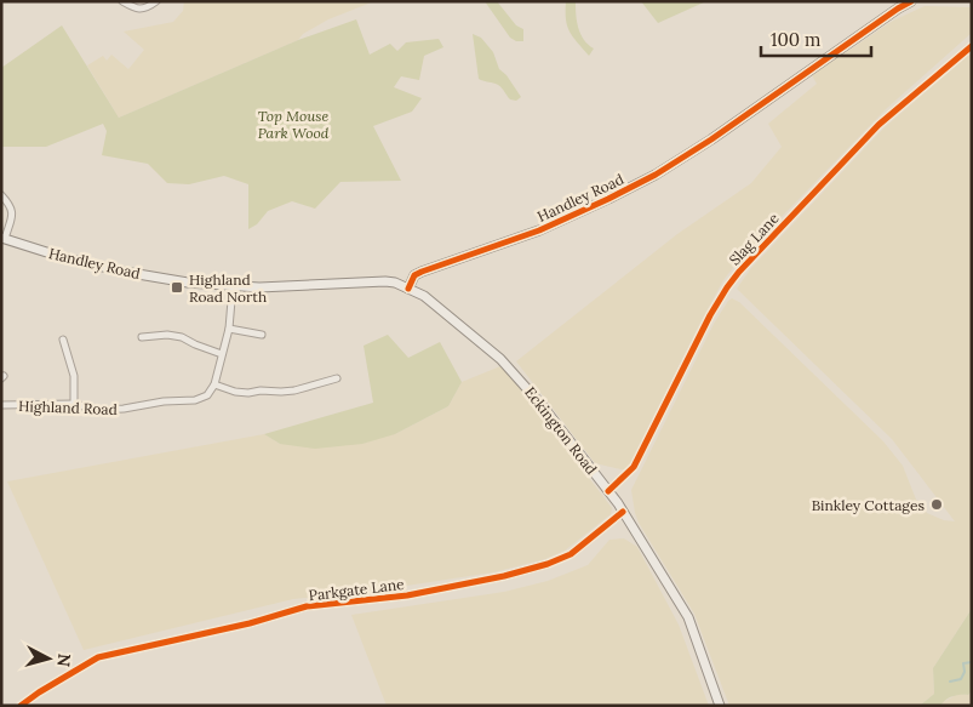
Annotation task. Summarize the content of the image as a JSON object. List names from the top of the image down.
{
  "streets": {
    "main road": ["Handley Road", "Eckington Road"],
    "street": ["Slag Lane", "Highland Road", "Parkgate Lane"]
  },
  "crossings": [
    ["Handley Road", "Eckington Road"],
    ["Slag Lane", "Eckington Road"],
    ["Eckington Road", "Parkgate Lane"]
  ],
  "parks": ["Top Mouse Park Wood"],
  "places": {
    "transit": ["Highland Road North"],
    "other": ["Binkley Cottages"]
  },
  "scale_bar": "100 m",
  "north": "right"
}
